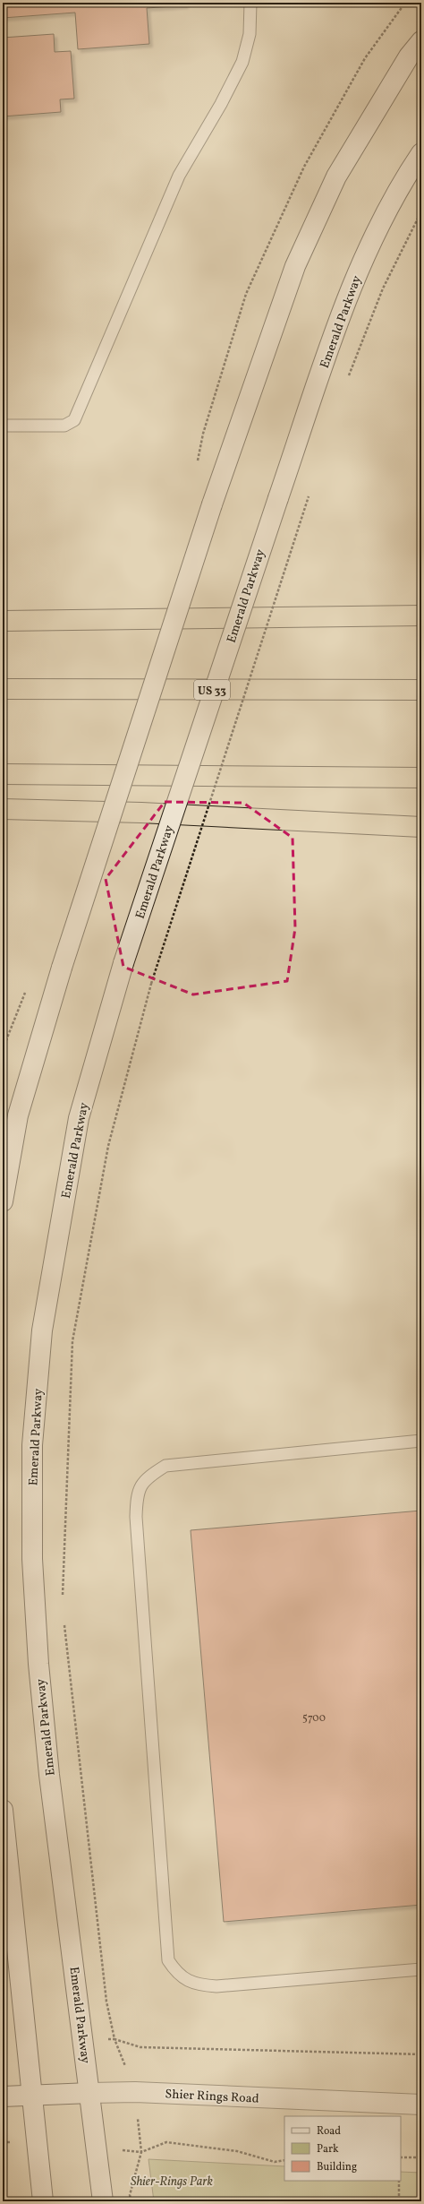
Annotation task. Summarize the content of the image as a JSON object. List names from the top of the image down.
{
  "streets": {
    "highway": ["US 33"],
    "main road": ["Emerald Parkway", "Shier Rings Road"]
  },
  "crossings": [
    ["Emerald Parkway", "Shier Rings Road"]
  ],
  "parks": ["Shier-Rings Park"],
  "house_numbers": ["5700"],
  "legend": ["Road", "Park", "Building"]
}
